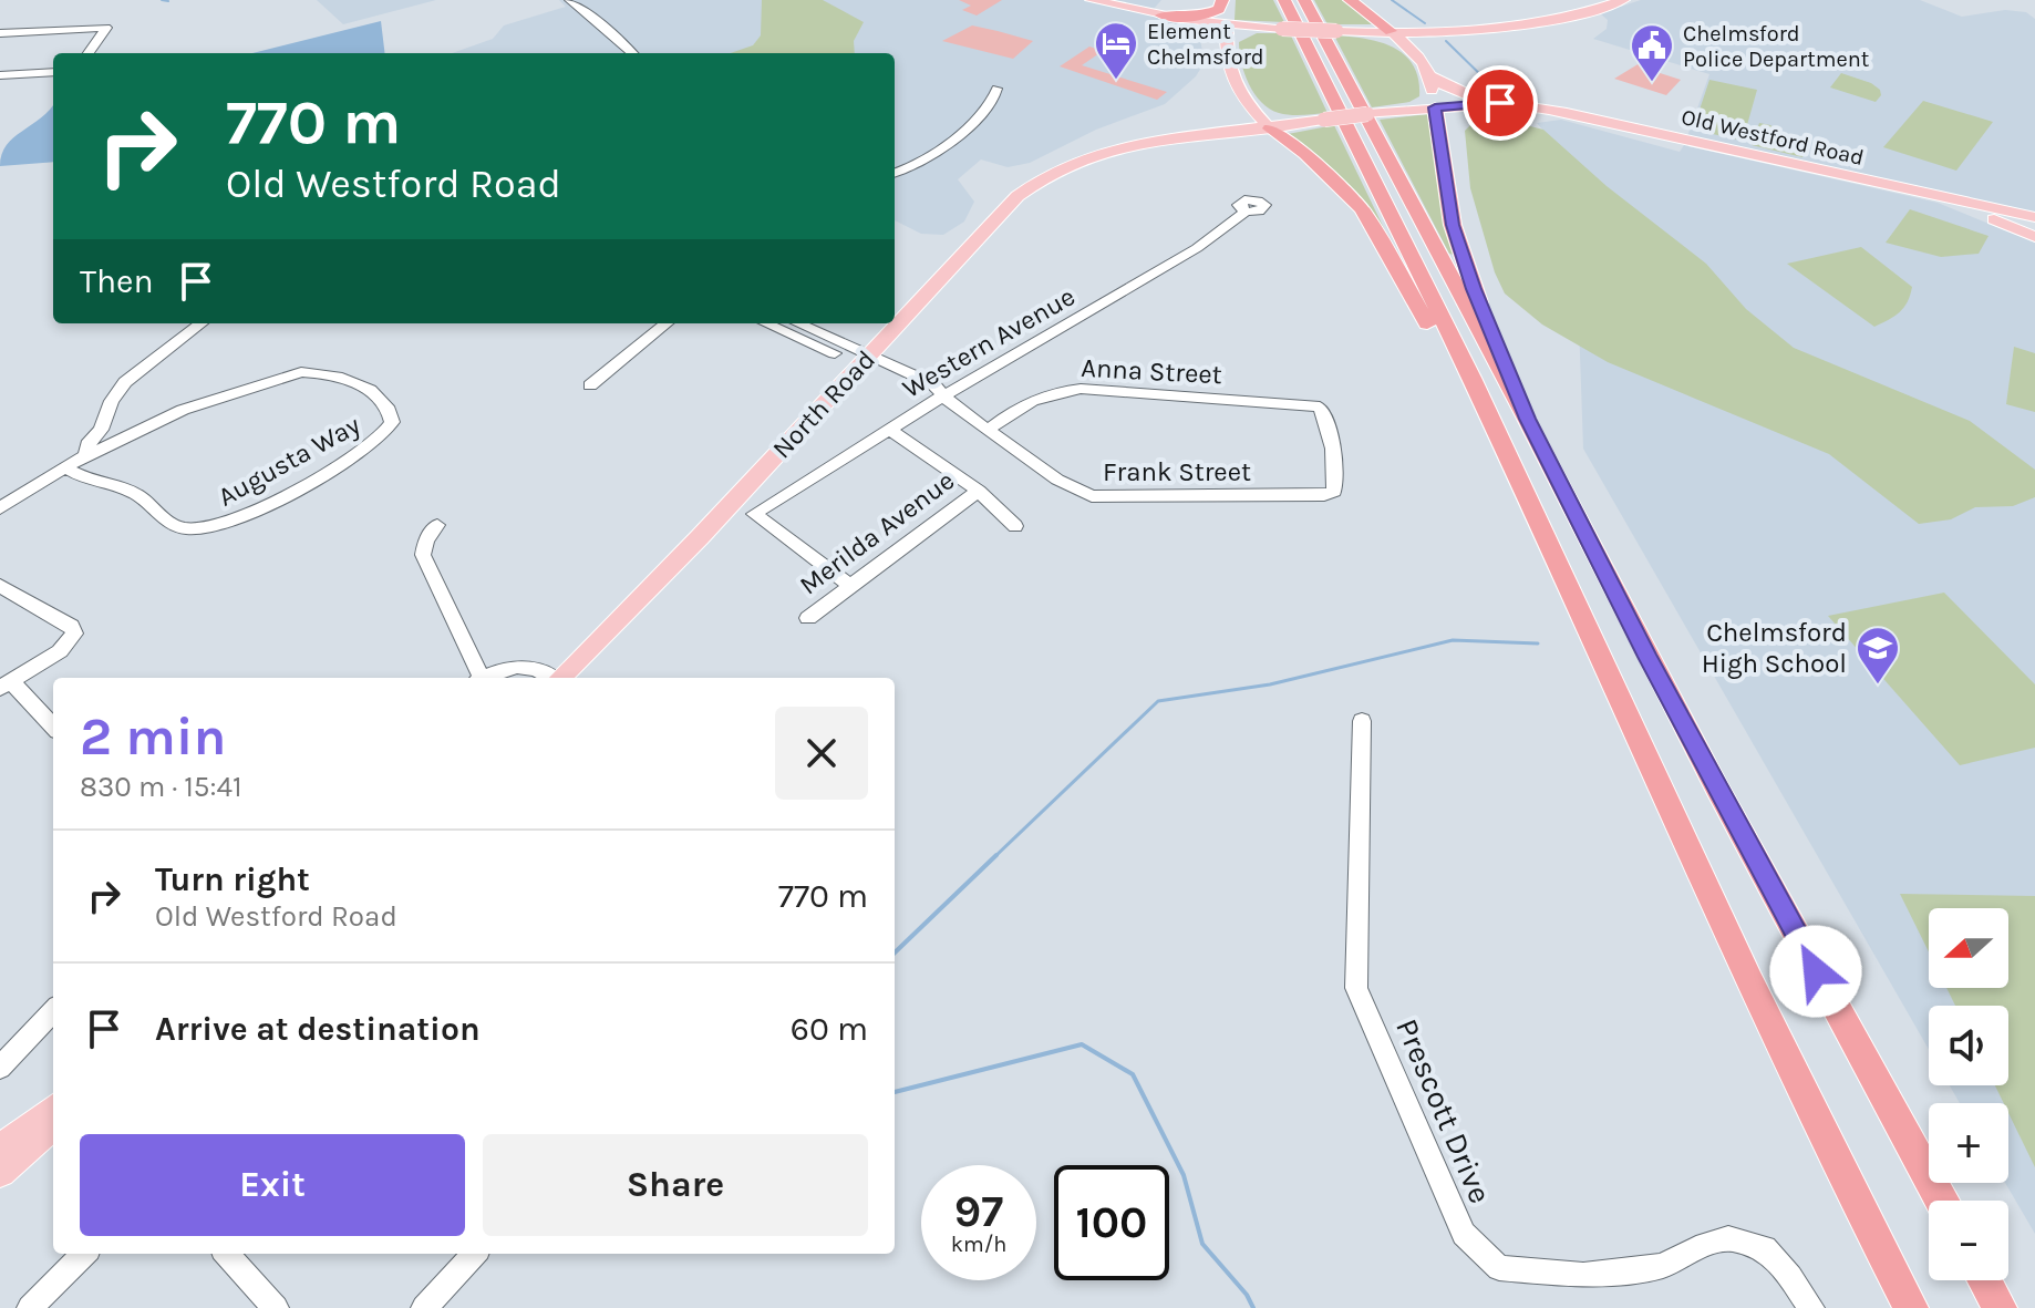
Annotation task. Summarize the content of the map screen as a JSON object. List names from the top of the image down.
{
  "streets": {
    "main road": ["Old Westford Road", "North Road"],
    "street": [
      "Western Avenue",
      "Anna Street",
      "Augusta Way",
      "Frank Street",
      "Merilda Avenue",
      "Prescott Drive"
    ]
  },
  "crossings": [
    ["Old Westford Road", "North Road"],
    ["Western Avenue", "Frank Street"],
    ["Western Avenue", "Merilda Avenue"],
    ["Anna Street", "Frank Street"],
    ["North Road", "Frank Street"]
  ],
  "places": {
    "hotel": ["Element Chelmsford"],
    "public building": ["Chelmsford Police Department"],
    "school or university": ["Chelmsford High School"]
  },
  "north": "left",
  "page": {
    "turn": ["770 m", "Old Westford Road"],
    "then": "Then",
    "heading": ["2 min", "830 m · 15:41"],
    "list": [
      {
        "name": "Turn right",
        "note": "Old Westford Road",
        "value": "770 m"
      },
      {
        "name": "Arrive at destination",
        "value": "60 m"
      }
    ],
    "map_buttons": ["+", "−"],
    "buttons": ["Exit", "Share"],
    "speed": "97 km/h",
    "limit": "100"
  }
}
